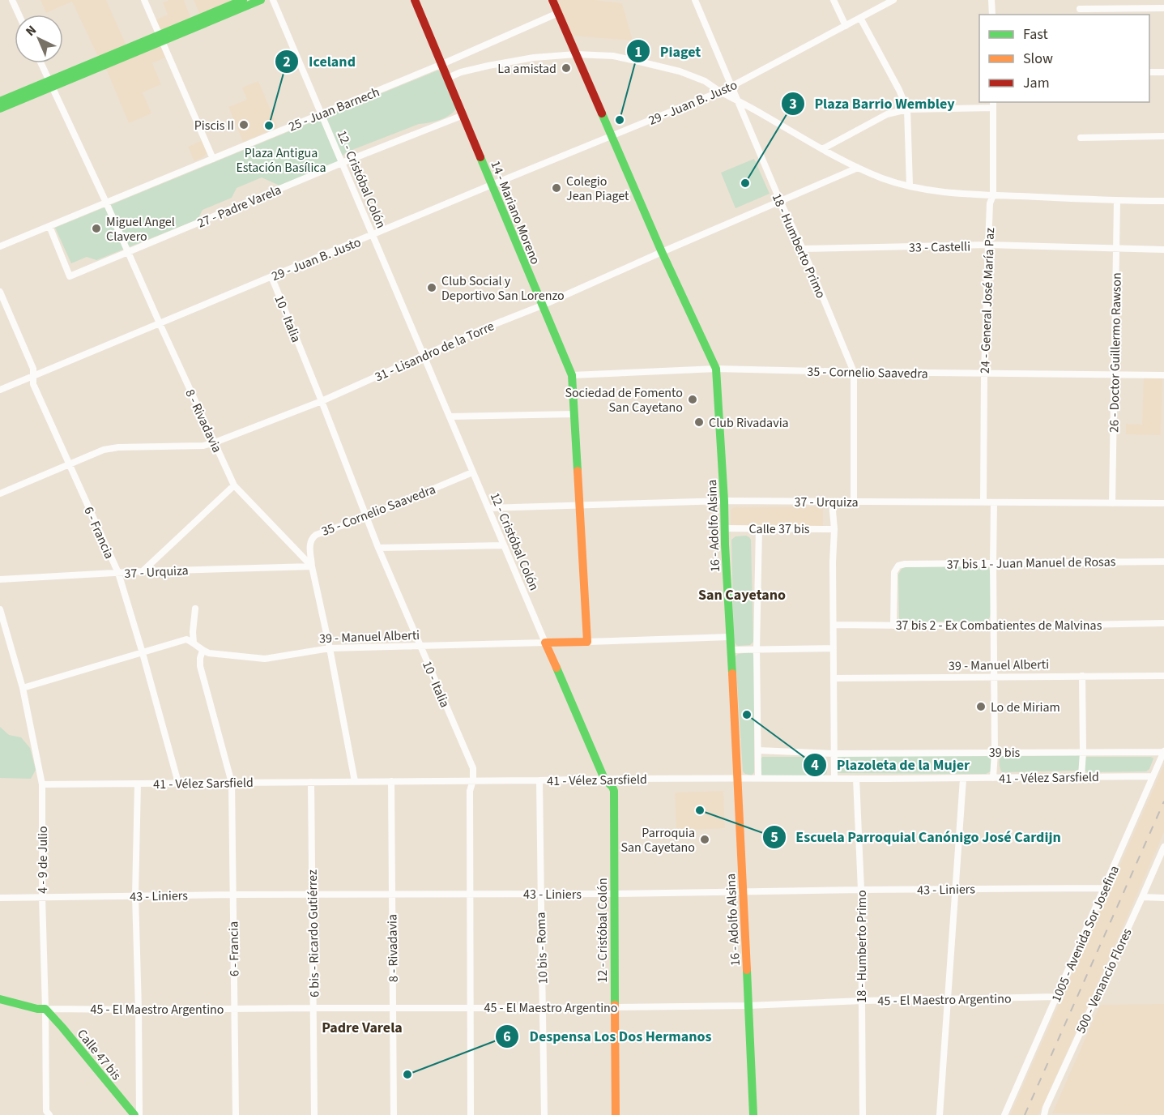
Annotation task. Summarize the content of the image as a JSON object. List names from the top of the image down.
{
  "streets": {
    "street": [
      "29 - Juan B. Justo",
      "25 - Juan Barnech",
      "12 - Cristóbal Colón",
      "27 - Padre Varela",
      "14 - Mariano Moreno",
      "18 - Humberto Primo",
      "33 - Castelli",
      "24 - General José María Paz",
      "10 - Italia",
      "31 - Lisandro de la Torre",
      "26 - Doctor Guillermo Rawson",
      "35 - Cornelio Saavedra",
      "8 - Rivadavia",
      "37 - Urquiza",
      "16 - Adolfo Alsina",
      "Calle 37 bis",
      "6 - Francia",
      "37 bis 1 - Juan Manuel de Rosas",
      "37 bis 2 - Ex Combatientes de Malvinas",
      "39 - Manuel Alberti",
      "39 bis",
      "41 - Vélez Sarsfield",
      "4 - 9 de Julio",
      "43 - Liniers",
      "6 bis - Ricardo Gutiérrez",
      "1005 - Avenida Sor Josefina",
      "10 bis - Roma",
      "500 - Venancio Flores",
      "45 - El Maestro Argentino",
      "Calle 47 bis"
    ]
  },
  "crossings": [
    ["29 - Juan B. Justo", "12 - Cristóbal Colón"],
    ["29 - Juan B. Justo", "14 - Mariano Moreno"],
    ["29 - Juan B. Justo", "18 - Humberto Primo"],
    ["29 - Juan B. Justo", "10 - Italia"],
    ["29 - Juan B. Justo", "8 - Rivadavia"],
    ["29 - Juan B. Justo", "16 - Adolfo Alsina"],
    ["29 - Juan B. Justo", "6 - Francia"],
    ["25 - Juan Barnech", "12 - Cristóbal Colón"],
    ["25 - Juan Barnech", "27 - Padre Varela"],
    ["25 - Juan Barnech", "14 - Mariano Moreno"],
    ["25 - Juan Barnech", "8 - Rivadavia"],
    ["25 - Juan Barnech", "16 - Adolfo Alsina"],
    ["12 - Cristóbal Colón", "27 - Padre Varela"],
    ["12 - Cristóbal Colón", "31 - Lisandro de la Torre"],
    ["12 - Cristóbal Colón", "35 - Cornelio Saavedra"],
    ["12 - Cristóbal Colón", "37 - Urquiza"],
    ["12 - Cristóbal Colón", "39 - Manuel Alberti"],
    ["12 - Cristóbal Colón", "41 - Vélez Sarsfield"],
    ["12 - Cristóbal Colón", "43 - Liniers"],
    ["12 - Cristóbal Colón", "45 - El Maestro Argentino"],
    ["27 - Padre Varela", "14 - Mariano Moreno"],
    ["27 - Padre Varela", "8 - Rivadavia"],
    ["14 - Mariano Moreno", "31 - Lisandro de la Torre"],
    ["14 - Mariano Moreno", "35 - Cornelio Saavedra"],
    ["14 - Mariano Moreno", "37 - Urquiza"],
    ["14 - Mariano Moreno", "39 - Manuel Alberti"],
    ["18 - Humberto Primo", "33 - Castelli"],
    ["18 - Humberto Primo", "31 - Lisandro de la Torre"],
    ["18 - Humberto Primo", "35 - Cornelio Saavedra"],
    ["18 - Humberto Primo", "37 - Urquiza"],
    ["18 - Humberto Primo", "41 - Vélez Sarsfield"],
    ["18 - Humberto Primo", "43 - Liniers"],
    ["18 - Humberto Primo", "45 - El Maestro Argentino"],
    ["33 - Castelli", "24 - General José María Paz"],
    ["33 - Castelli", "26 - Doctor Guillermo Rawson"],
    ["24 - General José María Paz", "35 - Cornelio Saavedra"],
    ["24 - General José María Paz", "37 - Urquiza"],
    ["10 - Italia", "31 - Lisandro de la Torre"],
    ["10 - Italia", "35 - Cornelio Saavedra"],
    ["10 - Italia", "39 - Manuel Alberti"],
    ["10 - Italia", "41 - Vélez Sarsfield"],
    ["10 - Italia", "43 - Liniers"],
    ["10 - Italia", "45 - El Maestro Argentino"],
    ["31 - Lisandro de la Torre", "8 - Rivadavia"],
    ["31 - Lisandro de la Torre", "16 - Adolfo Alsina"],
    ["31 - Lisandro de la Torre", "6 - Francia"],
    ["26 - Doctor Guillermo Rawson", "35 - Cornelio Saavedra"],
    ["26 - Doctor Guillermo Rawson", "37 - Urquiza"],
    ["35 - Cornelio Saavedra", "8 - Rivadavia"],
    ["35 - Cornelio Saavedra", "37 - Urquiza"],
    ["35 - Cornelio Saavedra", "16 - Adolfo Alsina"],
    ["8 - Rivadavia", "37 - Urquiza"],
    ["8 - Rivadavia", "41 - Vélez Sarsfield"],
    ["8 - Rivadavia", "43 - Liniers"],
    ["8 - Rivadavia", "45 - El Maestro Argentino"],
    ["37 - Urquiza", "16 - Adolfo Alsina"],
    ["37 - Urquiza", "6 - Francia"],
    ["16 - Adolfo Alsina", "Calle 37 bis"],
    ["16 - Adolfo Alsina", "39 - Manuel Alberti"],
    ["16 - Adolfo Alsina", "41 - Vélez Sarsfield"],
    ["16 - Adolfo Alsina", "43 - Liniers"],
    ["16 - Adolfo Alsina", "45 - El Maestro Argentino"],
    ["6 - Francia", "41 - Vélez Sarsfield"],
    ["6 - Francia", "43 - Liniers"],
    ["6 - Francia", "45 - El Maestro Argentino"],
    ["37 bis 1 - Juan Manuel de Rosas", "37 bis 2 - Ex Combatientes de Malvinas"],
    ["39 bis", "1005 - Avenida Sor Josefina"],
    ["41 - Vélez Sarsfield", "4 - 9 de Julio"],
    ["41 - Vélez Sarsfield", "6 bis - Ricardo Gutiérrez"],
    ["41 - Vélez Sarsfield", "1005 - Avenida Sor Josefina"],
    ["41 - Vélez Sarsfield", "10 bis - Roma"],
    ["4 - 9 de Julio", "43 - Liniers"],
    ["4 - 9 de Julio", "45 - El Maestro Argentino"],
    ["4 - 9 de Julio", "Calle 47 bis"],
    ["43 - Liniers", "6 bis - Ricardo Gutiérrez"],
    ["43 - Liniers", "1005 - Avenida Sor Josefina"],
    ["43 - Liniers", "10 bis - Roma"],
    ["6 bis - Ricardo Gutiérrez", "45 - El Maestro Argentino"],
    ["1005 - Avenida Sor Josefina", "45 - El Maestro Argentino"],
    ["10 bis - Roma", "45 - El Maestro Argentino"],
    ["45 - El Maestro Argentino", "Calle 47 bis"]
  ],
  "districts": ["San Cayetano", "Padre Varela"],
  "parks": ["Plaza Antigua Estación Basílica"],
  "places": [
    "La amistad",
    "Piaget",
    "Piscis II",
    "Iceland",
    "Plaza Barrio Wembley",
    "Colegio Jean Piaget",
    "Miguel Angel Clavero",
    "Club Social y Deportivo San Lorenzo",
    "Sociedad de Fomento San Cayetano",
    "Club Rivadavia",
    "Lo de Miriam",
    "Plazoleta de la Mujer",
    "Escuela Parroquial Canónigo José Cardijn",
    "Parroquia San Cayetano",
    "Despensa Los Dos Hermanos"
  ],
  "legend": ["Fast", "Slow", "Jam"],
  "north": "top left"
}
